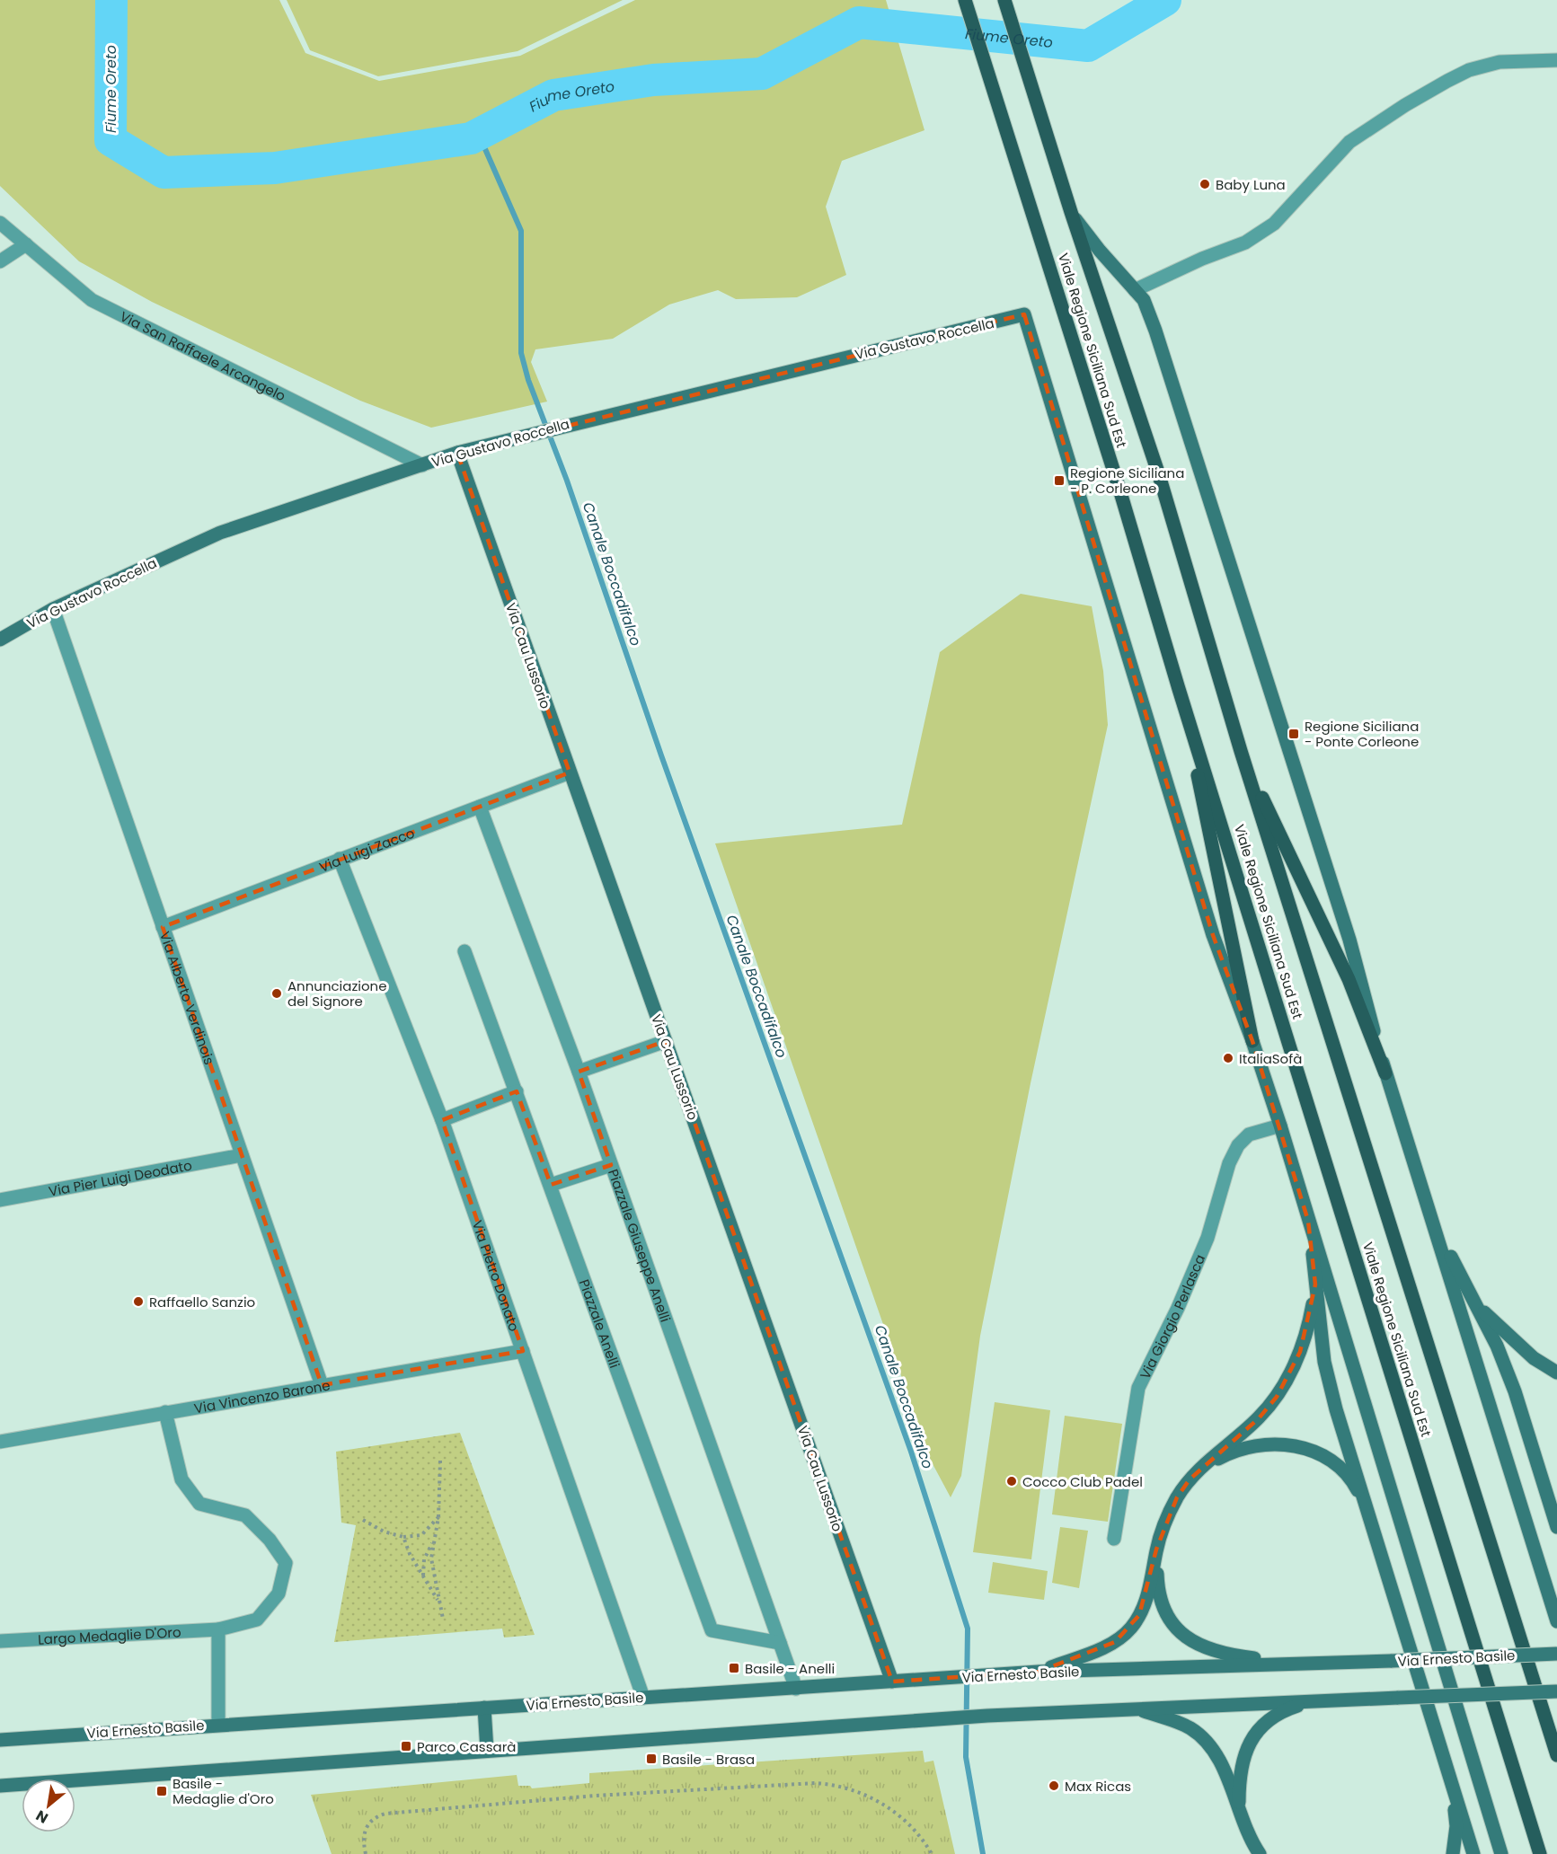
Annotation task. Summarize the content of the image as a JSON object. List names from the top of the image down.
{
  "streets": {
    "main road": ["Viale Regione Siciliana Sud Est"],
    "street": [
      "Via Gustavo Roccella",
      "Via San Raffaele Arcangelo",
      "Via Cau Lussorio",
      "Via Luigi Zacco",
      "Via Alberto Verdinois",
      "Via Pier Luigi Deodato",
      "Piazzale Giuseppe Anelli",
      "Via Pietro Donato",
      "Via Giorgio Perlasca",
      "Piazzale Anelli",
      "Via Vincenzo Barone",
      "Largo Medaglie D'Oro",
      "Via Ernesto Basile"
    ]
  },
  "crossings": [
    ["Via Gustavo Roccella", "Via San Raffaele Arcangelo"],
    ["Via Gustavo Roccella", "Via Cau Lussorio"],
    ["Via Gustavo Roccella", "Via Alberto Verdinois"],
    ["Via Cau Lussorio", "Via Luigi Zacco"],
    ["Via Cau Lussorio", "Via Ernesto Basile"],
    ["Via Luigi Zacco", "Via Alberto Verdinois"],
    ["Via Luigi Zacco", "Piazzale Giuseppe Anelli"],
    ["Via Luigi Zacco", "Via Pietro Donato"],
    ["Via Alberto Verdinois", "Via Pier Luigi Deodato"],
    ["Via Alberto Verdinois", "Via Vincenzo Barone"],
    ["Piazzale Giuseppe Anelli", "Piazzale Anelli"],
    ["Piazzale Giuseppe Anelli", "Via Ernesto Basile"],
    ["Via Pietro Donato", "Via Vincenzo Barone"],
    ["Via Pietro Donato", "Via Ernesto Basile"],
    ["Via Vincenzo Barone", "Largo Medaglie D'Oro"]
  ],
  "water": ["Fiume Oreto", "Canale Boccadifalco"],
  "places": {
    "other": [
      "Baby Luna",
      "Annunciazione del Signore",
      "ItaliaSofà",
      "Raffaello Sanzio",
      "Cocco Club Padel",
      "Max Ricas"
    ],
    "transit": [
      "Regione Siciliana - P. Corleone",
      "Regione Siciliana - Ponte Corleone",
      "Basile - Anelli",
      "Parco Cassarà",
      "Basile - Brasa",
      "Basile - Medaglie d'Oro"
    ]
  },
  "north": "bottom left"
}
